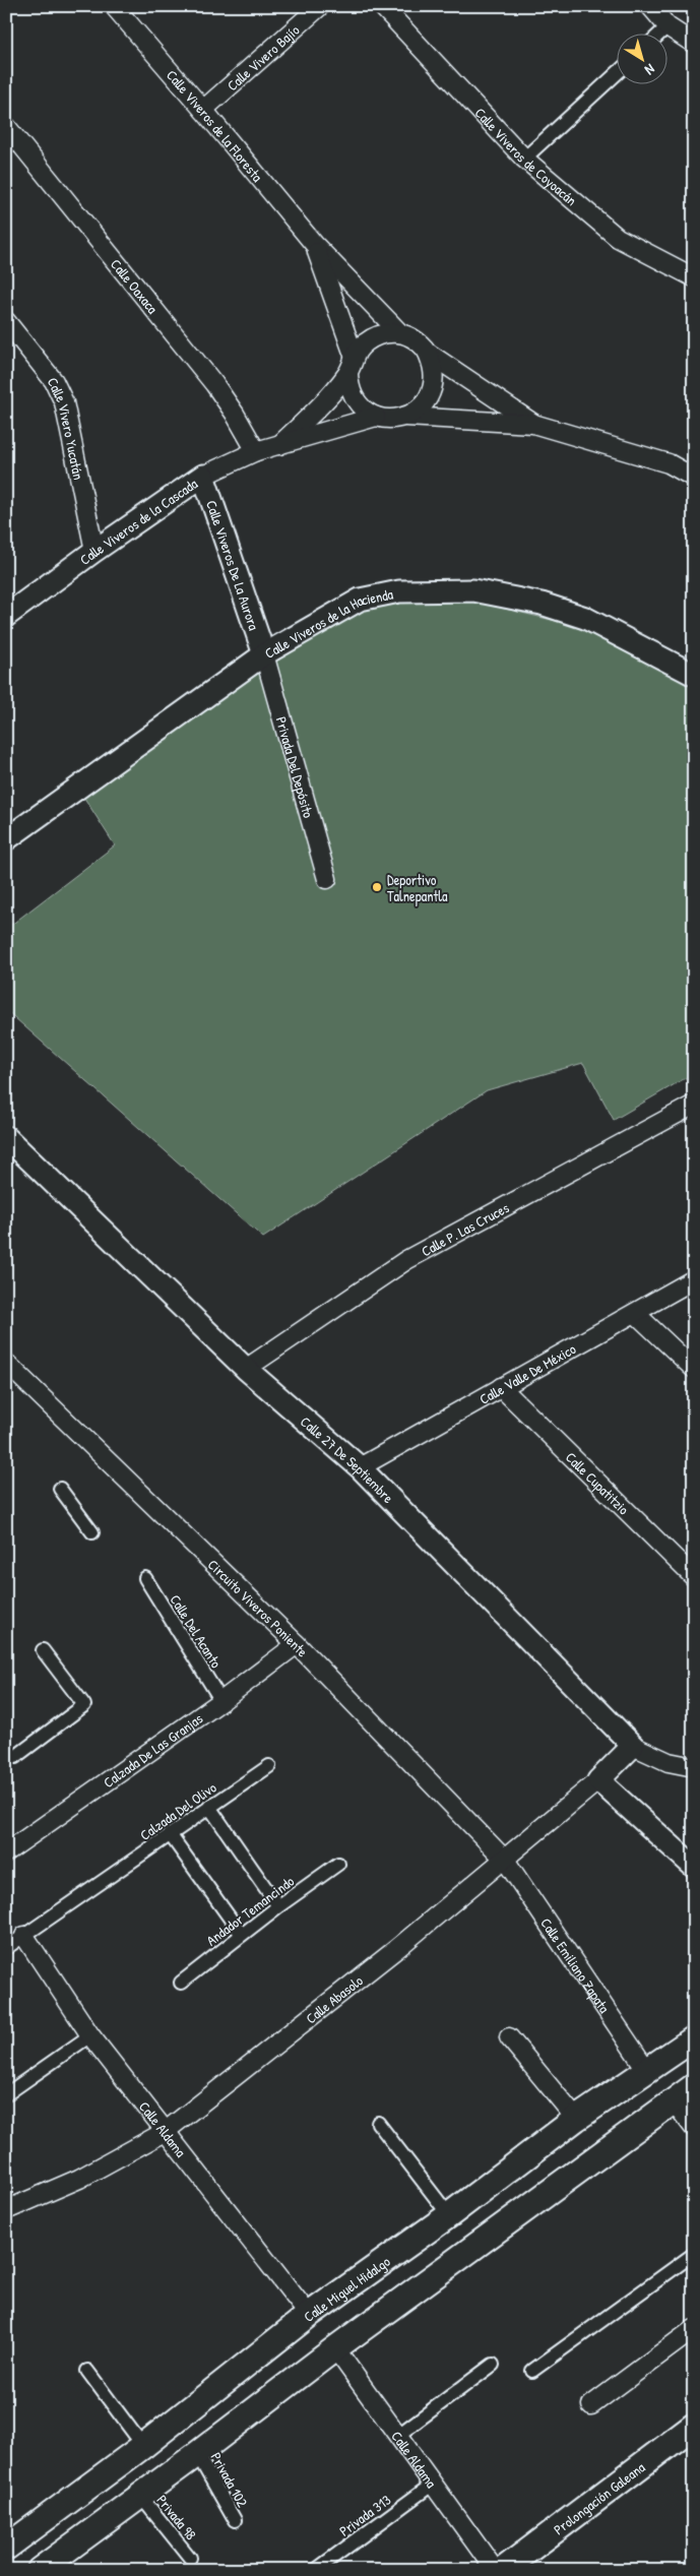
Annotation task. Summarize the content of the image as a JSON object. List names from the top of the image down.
{
  "streets": {
    "main road": ["Calle Miguel Hidalgo", "Prolongación Galeana"],
    "street": [
      "Calle Vivero Bajío",
      "Calle Viveros de la Floresta",
      "Calle Viveros de Coyoacán",
      "Calle Oaxaca",
      "Calle Vivero Yucatán",
      "Calle Viveros de la Cascada",
      "Calle Viveros De La Aurora",
      "Calle Viveros de la Hacienda",
      "Privada Del Depósito",
      "Calle P. Las Cruces",
      "Calle Valle De México",
      "Calle 27 De Septiembre",
      "Calle Cupatitzio",
      "Circuito Viveros Poniente",
      "Calle Del Acanto",
      "Calzada De Las Granjas",
      "Calzada Del Olivo",
      "Andador Temancindo",
      "Calle Emiliano Zapata",
      "Calle Abasolo",
      "Calle Aldama",
      "Privada 102",
      "Privada 313",
      "Privada 98"
    ]
  },
  "crossings": [
    ["Calle Vivero Bajío", "Calle Viveros de la Floresta"],
    ["Calle Viveros de la Floresta", "Calle Viveros de la Cascada"],
    ["Calle Oaxaca", "Calle Viveros de la Cascada"],
    ["Calle Vivero Yucatán", "Calle Viveros de la Cascada"],
    ["Calle Viveros de la Cascada", "Calle Viveros De La Aurora"],
    ["Calle Viveros De La Aurora", "Calle Viveros de la Hacienda"],
    ["Calle Viveros De La Aurora", "Privada Del Depósito"],
    ["Calle Viveros de la Hacienda", "Privada Del Depósito"],
    ["Calle P. Las Cruces", "Calle 27 De Septiembre"],
    ["Calle Valle De México", "Calle 27 De Septiembre"],
    ["Calle Valle De México", "Calle Cupatitzio"],
    ["Calle 27 De Septiembre", "Calle Abasolo"],
    ["Circuito Viveros Poniente", "Calzada De Las Granjas"],
    ["Circuito Viveros Poniente", "Calle Emiliano Zapata"],
    ["Circuito Viveros Poniente", "Calle Abasolo"],
    ["Calle Del Acanto", "Calzada De Las Granjas"],
    ["Calzada Del Olivo", "Calle Aldama"],
    ["Calle Emiliano Zapata", "Calle Abasolo"],
    ["Calle Emiliano Zapata", "Calle Miguel Hidalgo"],
    ["Calle Abasolo", "Calle Aldama"],
    ["Calle Aldama", "Calle Miguel Hidalgo"],
    ["Calle Aldama", "Privada 313"]
  ],
  "places": ["Deportivo Talnepantla"],
  "north": "bottom right"
}
